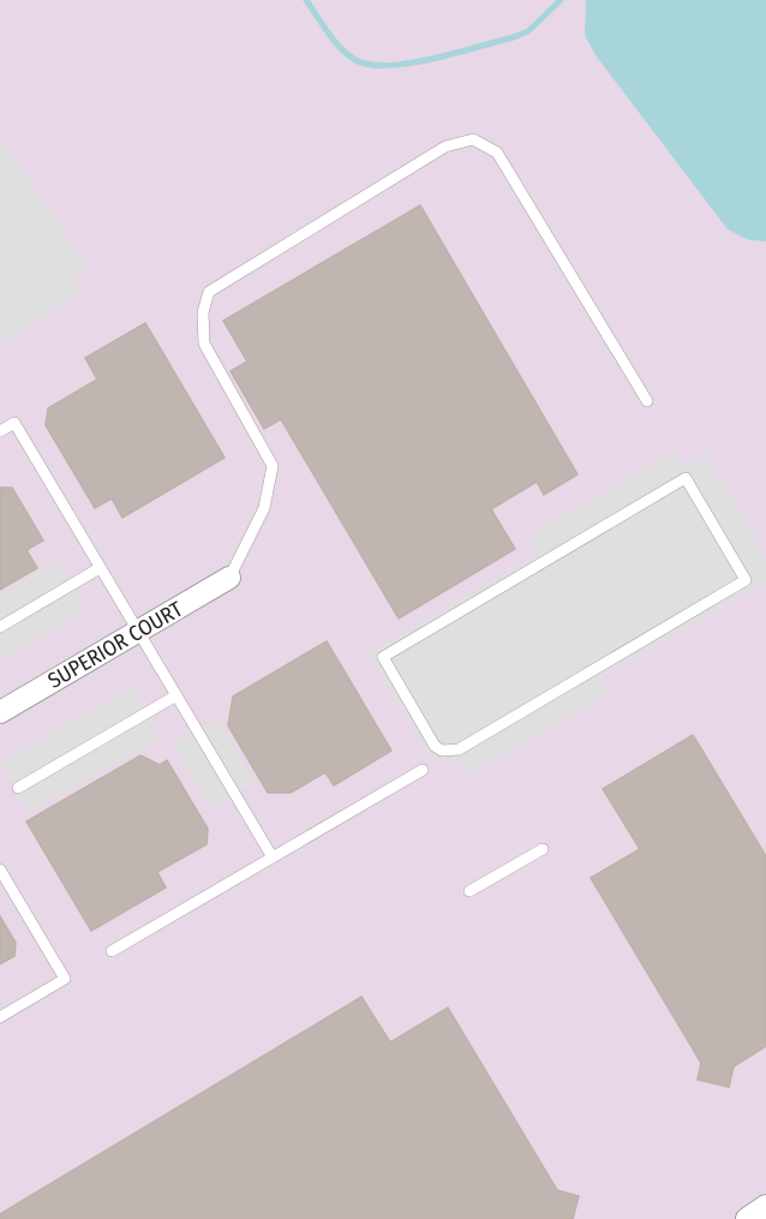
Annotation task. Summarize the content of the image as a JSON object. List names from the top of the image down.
{
  "streets": {
    "street": ["SUPERIOR COURT"]
  }
}
